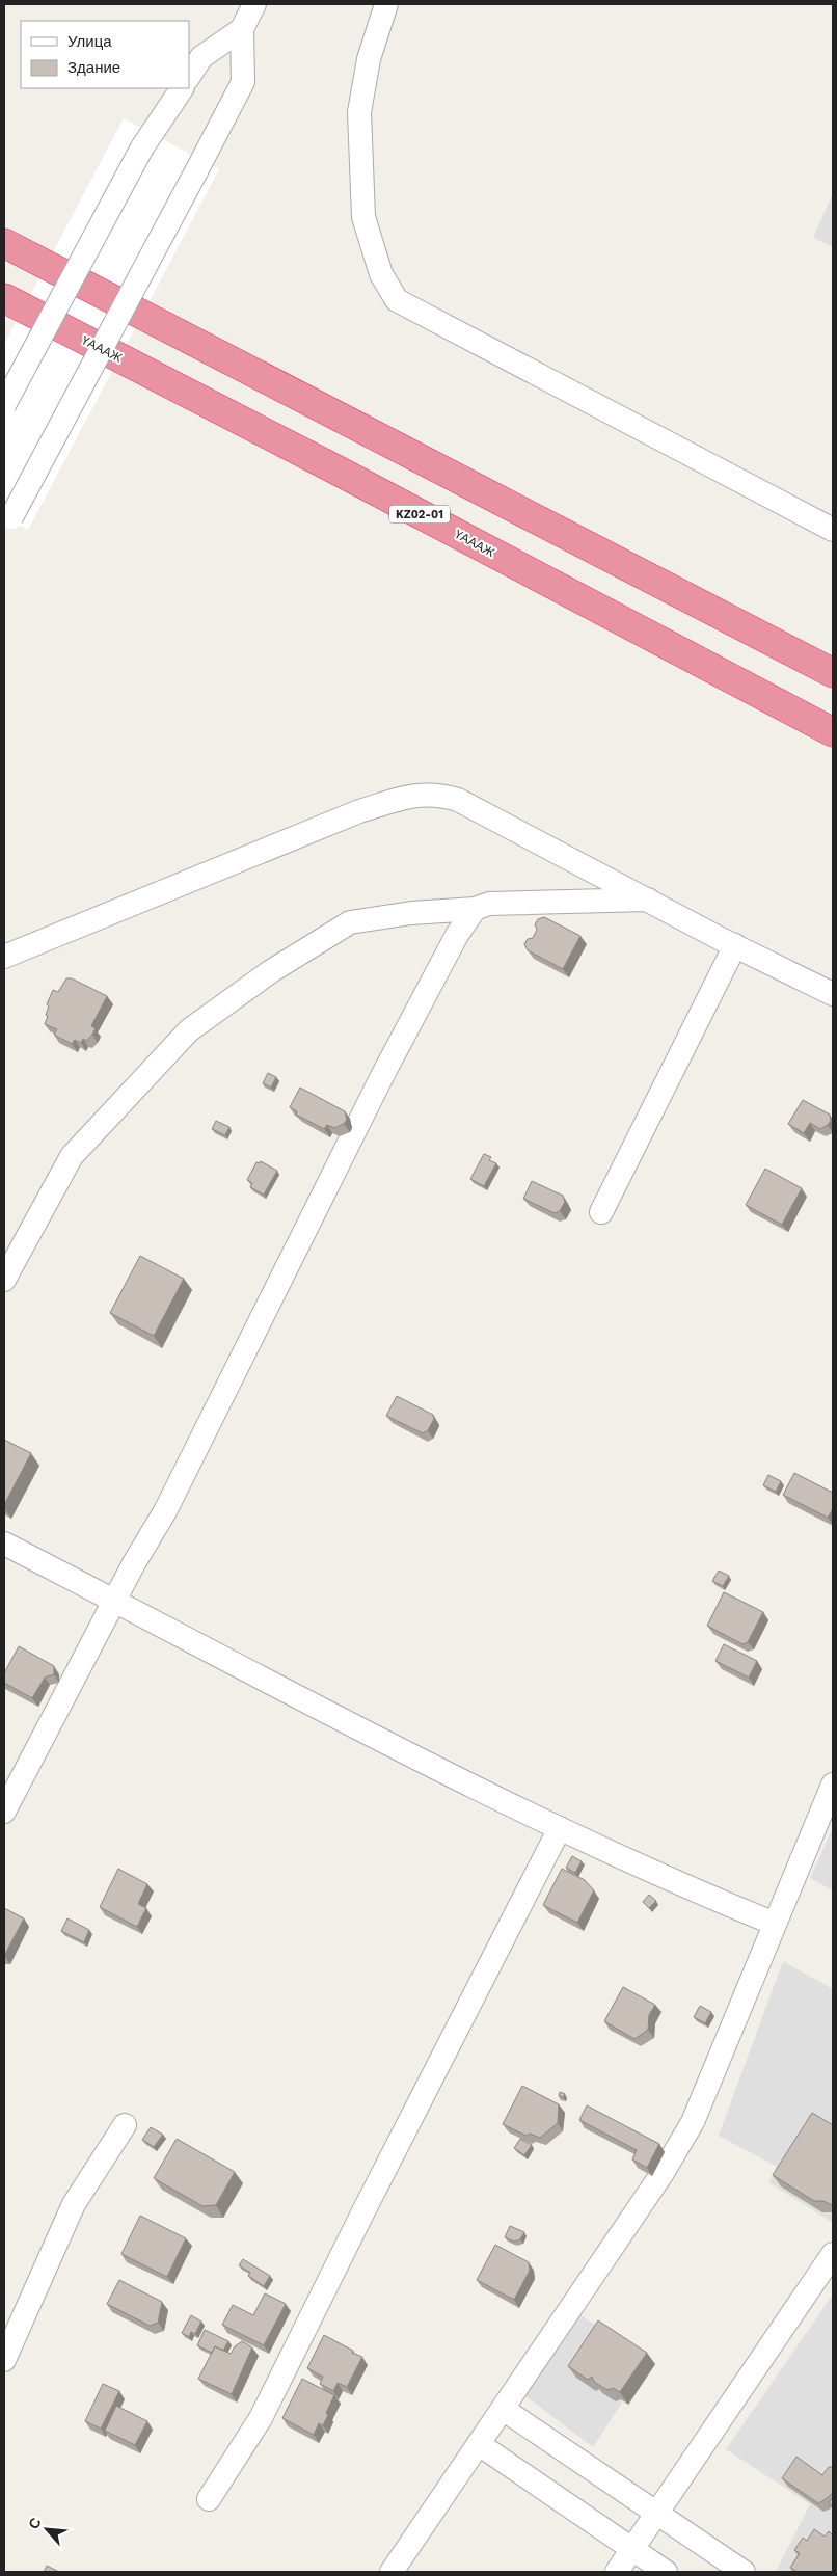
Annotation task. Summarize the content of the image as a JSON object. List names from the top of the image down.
{
  "streets": {
    "highway": ["ҮАААЖ", "KZ02-01"]
  },
  "legend": ["Улица", "Здание"],
  "north": "top left"
}
